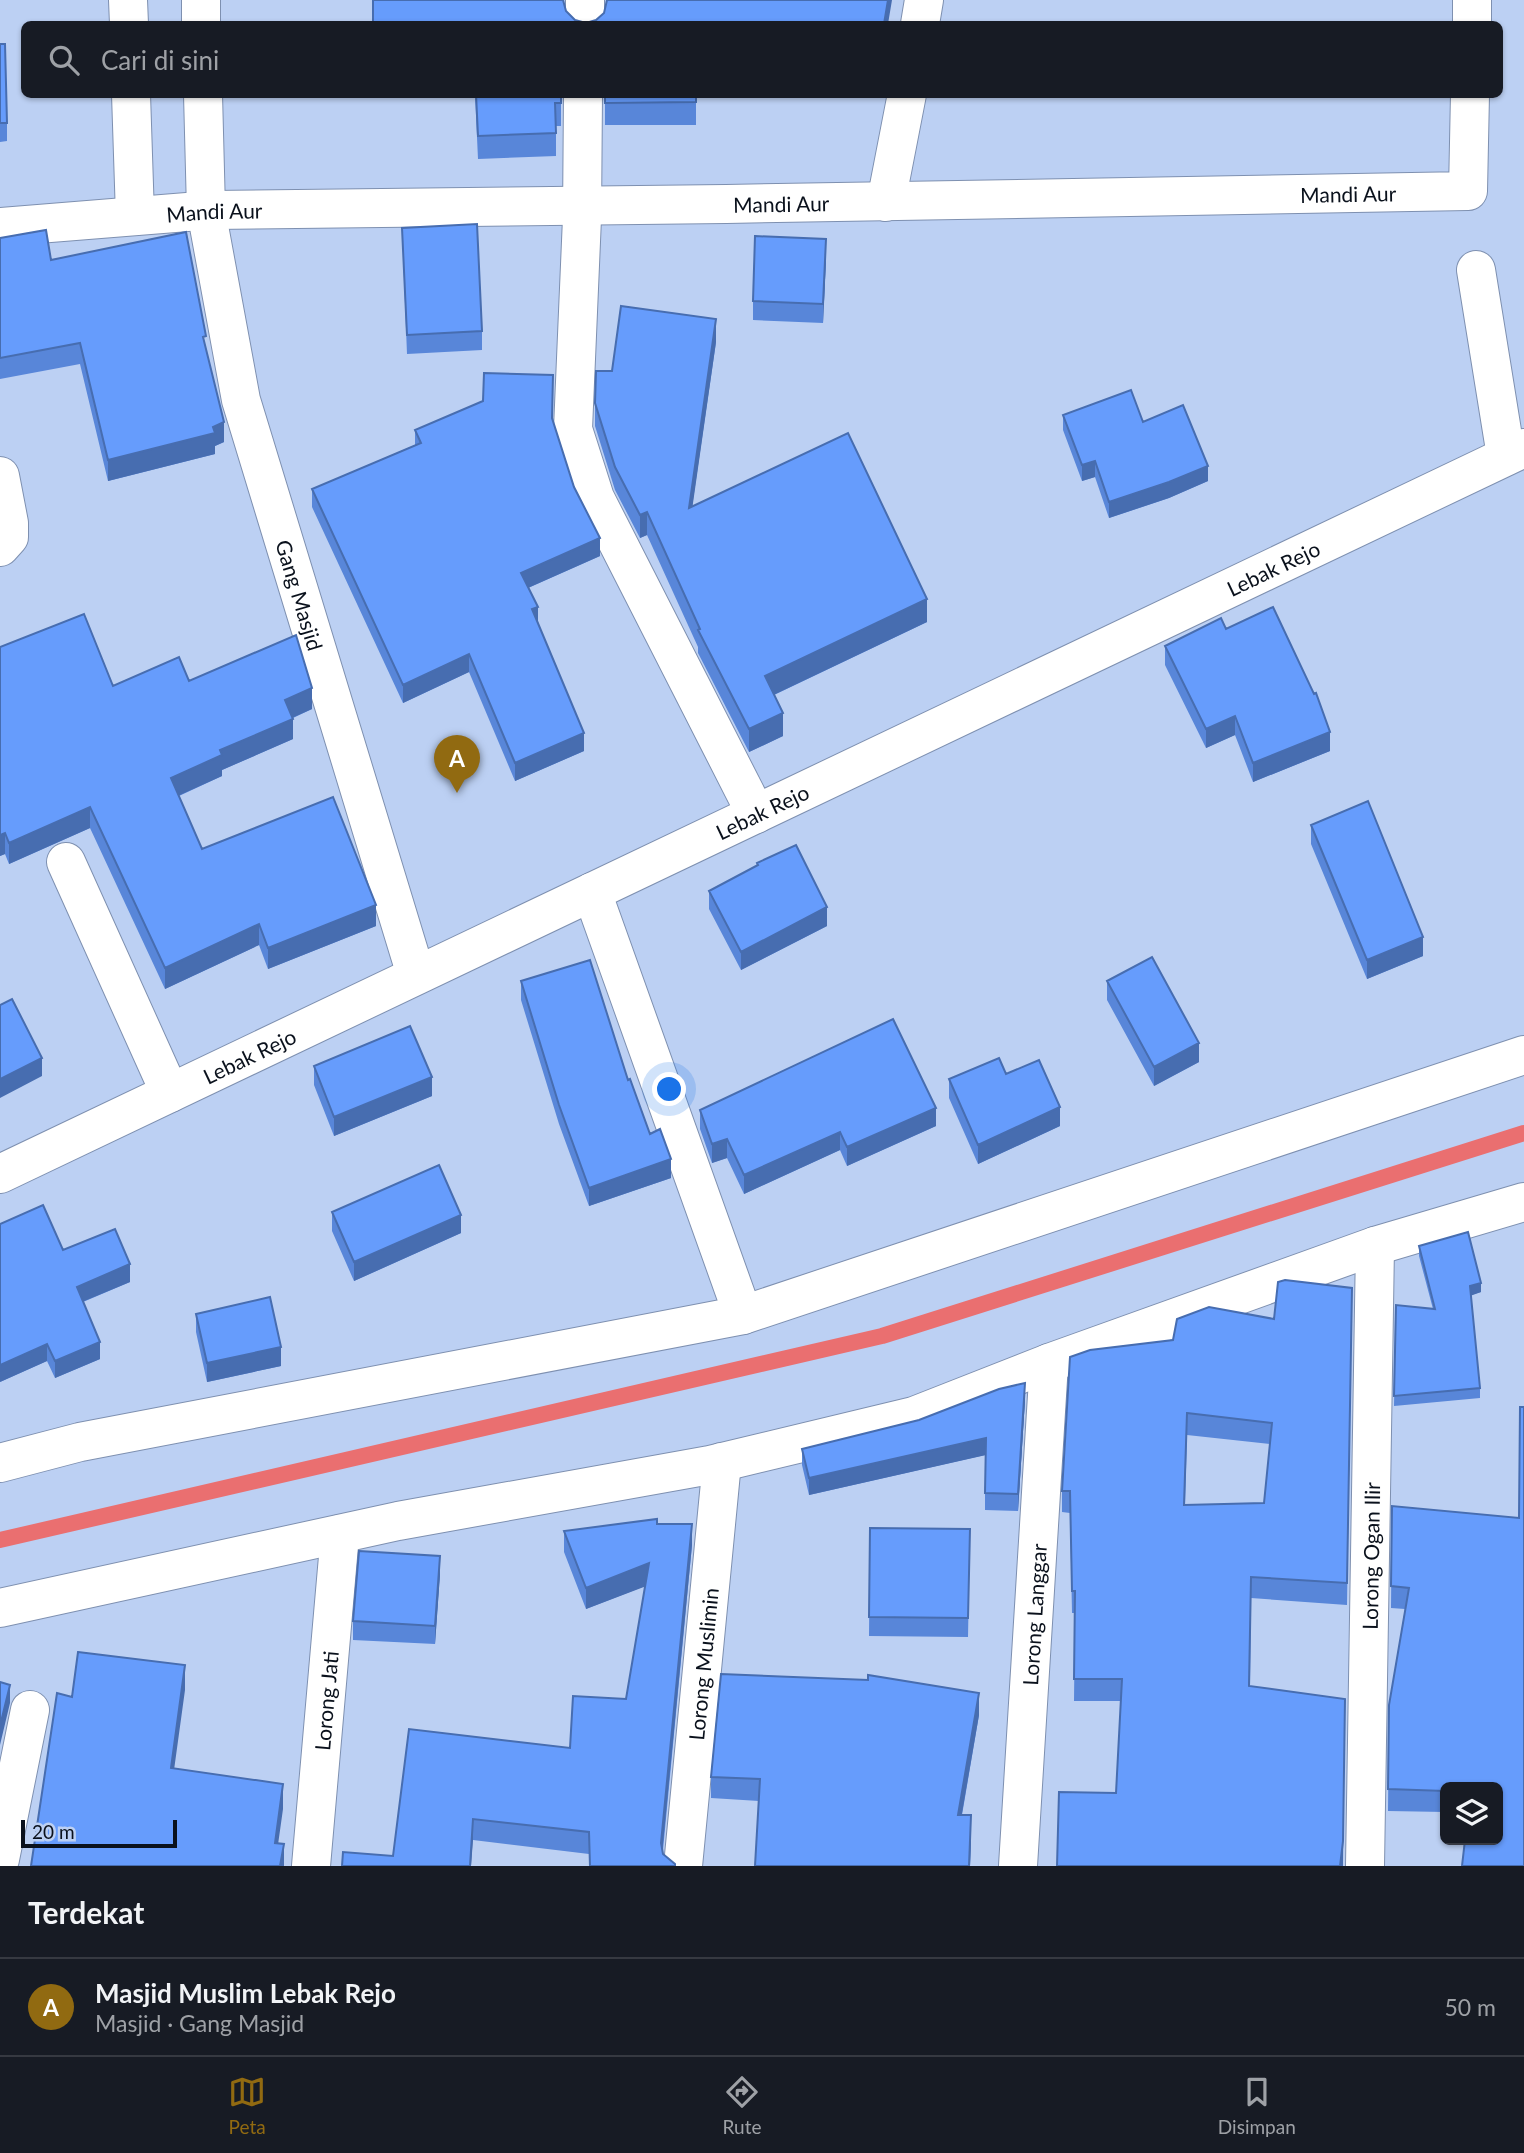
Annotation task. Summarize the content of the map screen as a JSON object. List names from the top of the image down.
{
  "streets": {
    "street": [
      "Mandi Aur",
      "Lebak Rejo",
      "Gang Masjid",
      "Lorong Ogan Ilir",
      "Lorong Langgar",
      "Lorong Muslimin",
      "Lorong Jati"
    ]
  },
  "crossings": [
    ["Mandi Aur", "Gang Masjid"],
    ["Lebak Rejo", "Gang Masjid"]
  ],
  "scale_bar": "20 m",
  "page": {
    "search": "Cari di sini",
    "pins": "A",
    "scale": "20 m",
    "heading": "Terdekat",
    "list": [
      {
        "mark": "A",
        "name": "Masjid Muslim Lebak Rejo",
        "note": "Masjid · Gang Masjid",
        "value": "50 m"
      }
    ],
    "nav": ["Peta", "Rute", "Disimpan"]
  }
}
